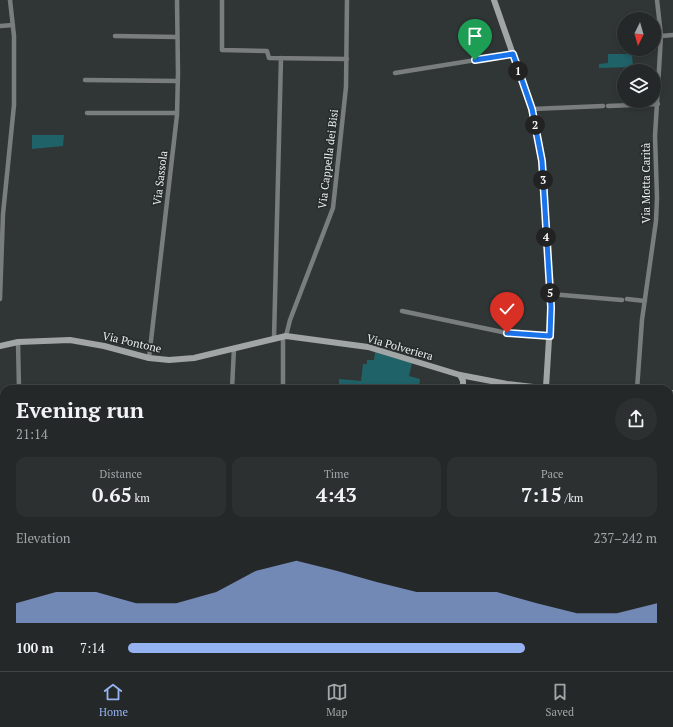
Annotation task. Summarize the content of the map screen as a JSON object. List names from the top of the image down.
{
  "streets": {
    "street": [
      "Via Cappella dei Bisi",
      "Via Sassola",
      "Via Motta Carità",
      "Via Pontone",
      "Via Polveriera"
    ]
  },
  "crossings": [
    ["Via Cappella dei Bisi", "Via Pontone"],
    ["Via Cappella dei Bisi", "Via Polveriera"],
    ["Via Sassola", "Via Pontone"],
    ["Via Pontone", "Via Polveriera"]
  ],
  "north": "bottom",
  "page": {
    "pins": [
      "1",
      "2",
      "3",
      "4",
      "5"
    ],
    "heading": ["Evening run", "21:14"],
    "stats": [
      ["Distance", "0.65 km"],
      ["Time", "4:43"],
      ["Pace", "7:15 /km"]
    ],
    "chart": ["Elevation", "237–242 m"],
    "list": [
      {
        "name": "100 m",
        "note": "7:14"
      }
    ],
    "tabs": ["Home", "Map", "Saved"]
  }
}
